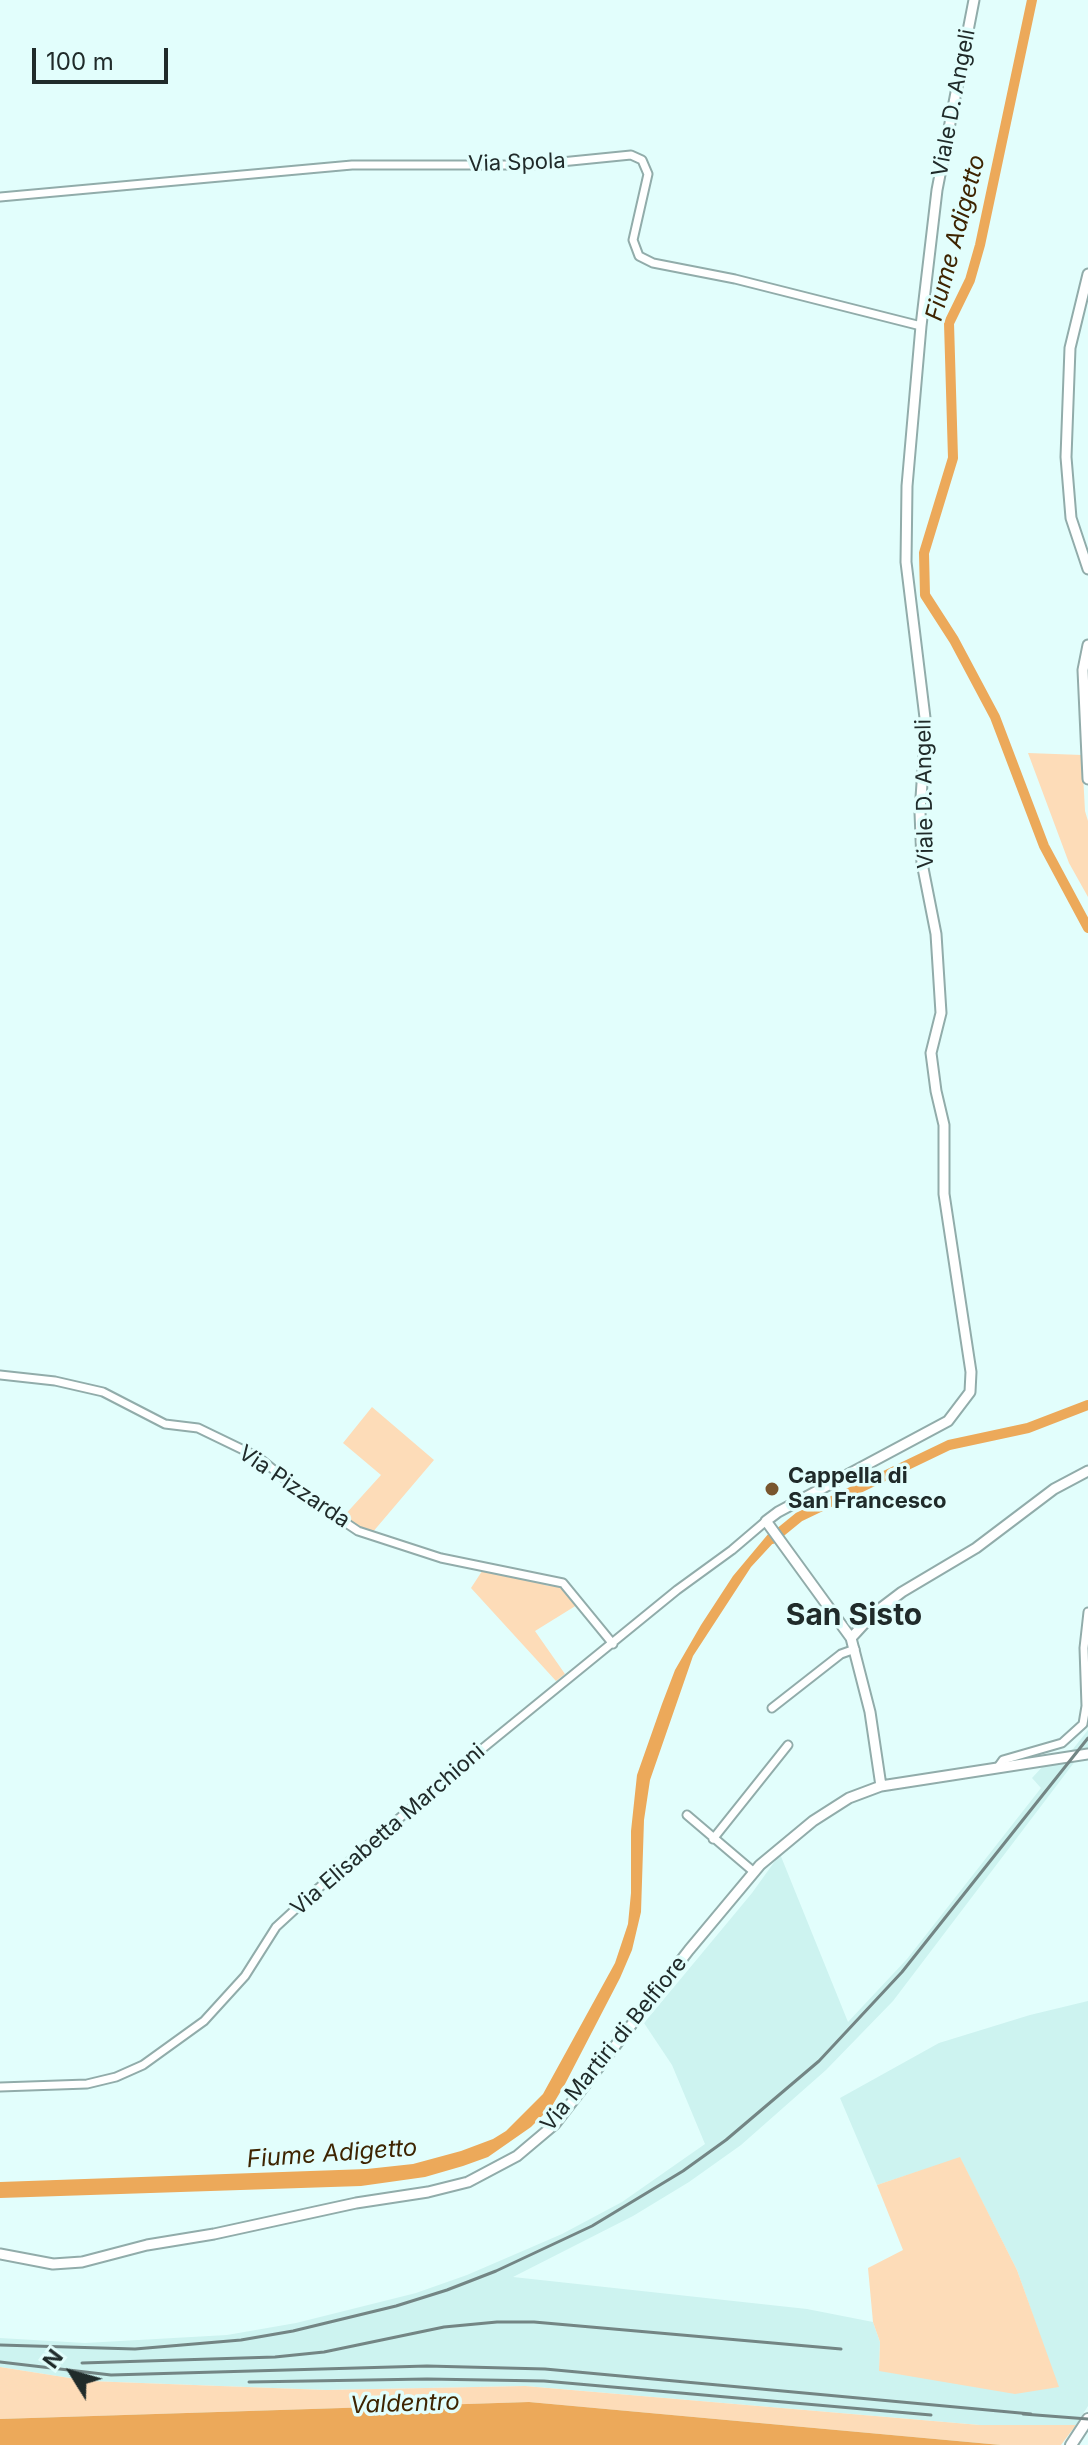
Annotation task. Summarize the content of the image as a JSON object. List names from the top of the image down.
{
  "streets": {
    "street": [
      "Viale D. Angeli",
      "Via Spola",
      "Via Pizzarda",
      "Via Elisabetta Marchioni",
      "Via Martiri di Belfiore"
    ]
  },
  "crossings": [
    ["Viale D. Angeli", "Via Spola"],
    ["Viale D. Angeli", "Via Elisabetta Marchioni"],
    ["Via Pizzarda", "Via Elisabetta Marchioni"]
  ],
  "districts": ["San Sisto"],
  "water": ["Fiume Adigetto", "Valdentro"],
  "places": ["Cappella di San Francesco"],
  "scale_bar": "100 m",
  "north": "top left"
}
